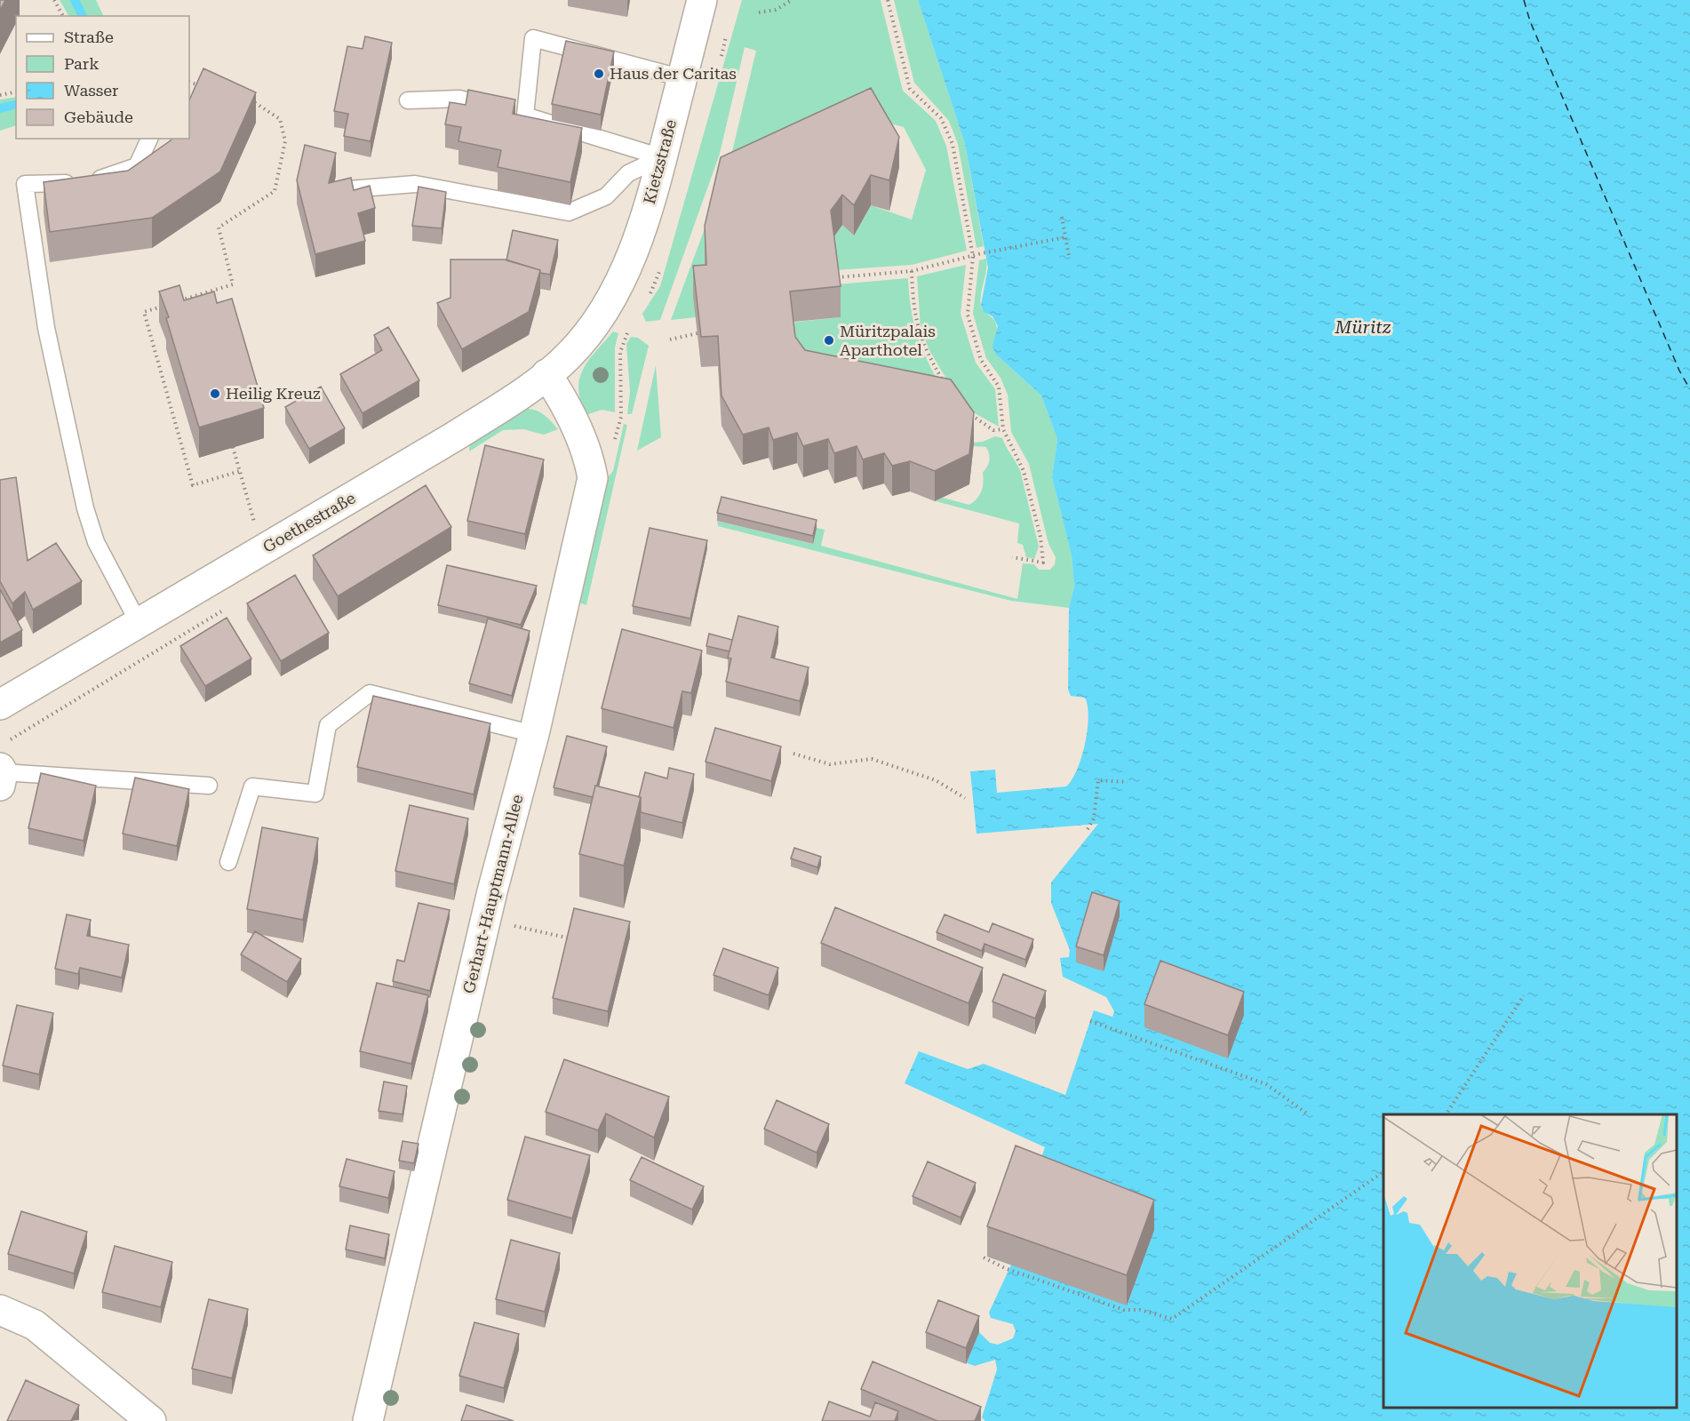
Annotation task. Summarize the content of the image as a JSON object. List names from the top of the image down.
{
  "streets": {
    "street": ["Kietzstraße", "Goethestraße", "Gerhart-Hauptmann-Allee"]
  },
  "crossings": [
    ["Kietzstraße", "Goethestraße"],
    ["Goethestraße", "Gerhart-Hauptmann-Allee"]
  ],
  "water": ["Müritz"],
  "places": ["Haus der Caritas", "Müritzpalais Aparthotel", "Heilig Kreuz"],
  "legend": [
    "Straße",
    "Park",
    "Wasser",
    "Gebäude"
  ]
}
